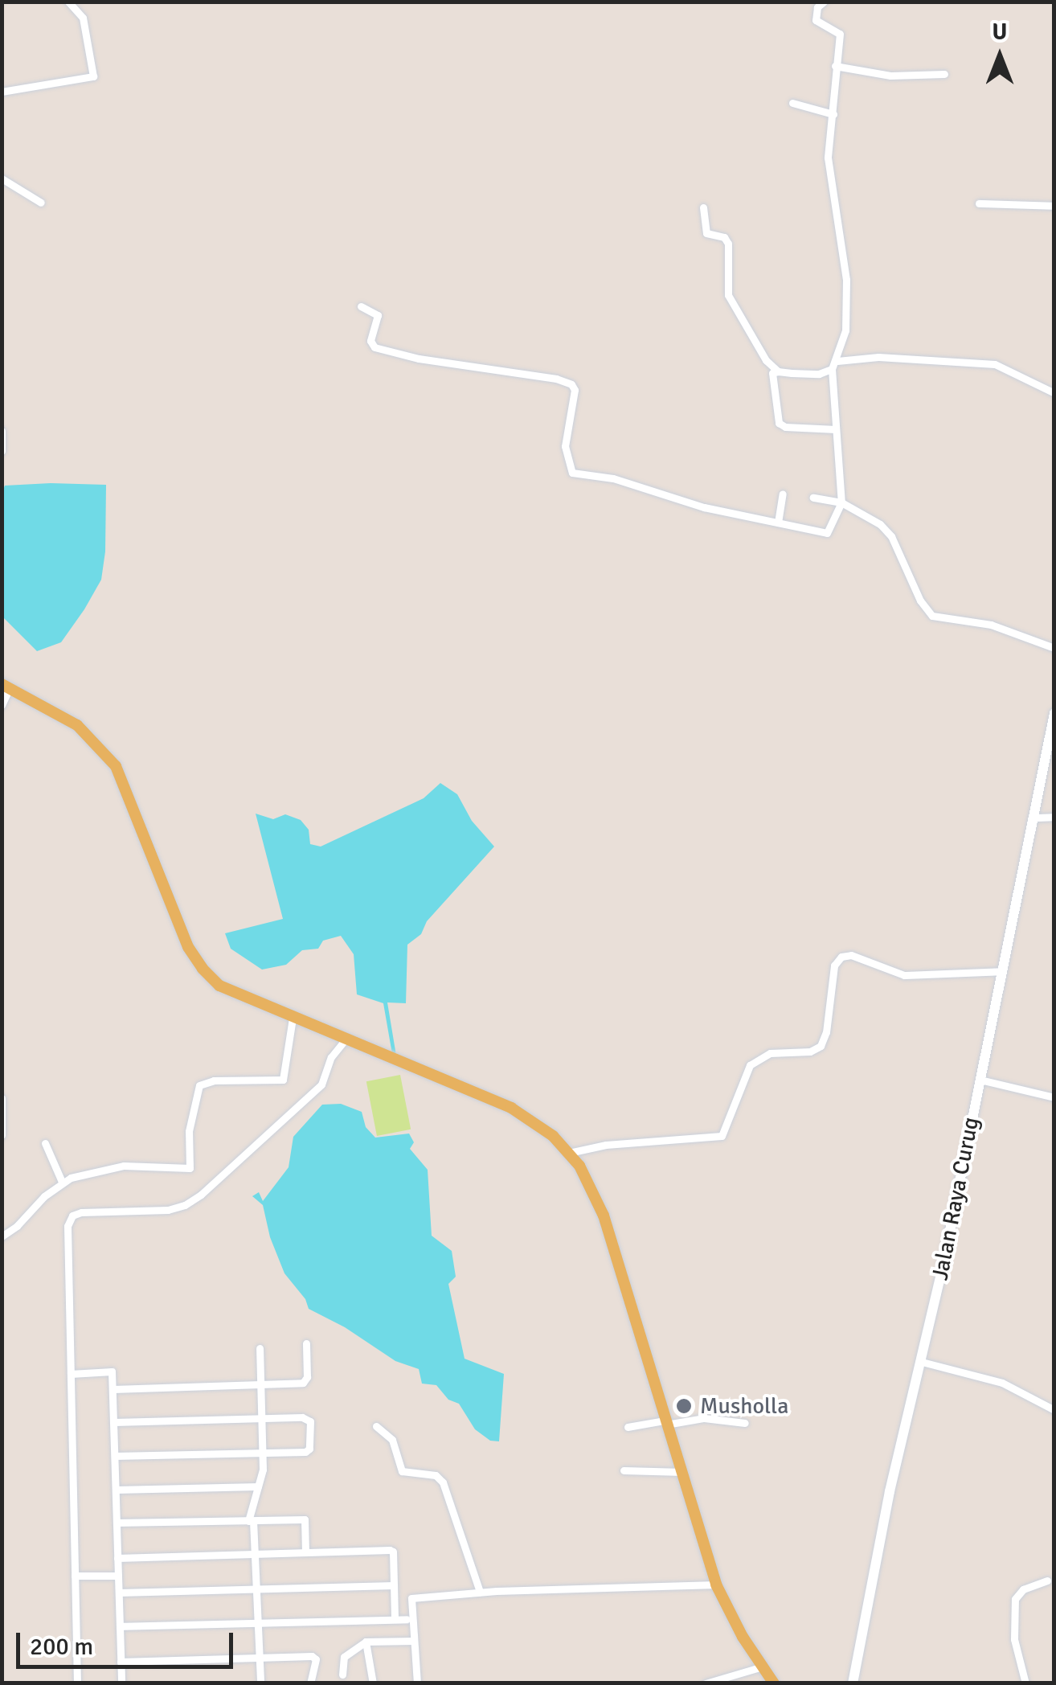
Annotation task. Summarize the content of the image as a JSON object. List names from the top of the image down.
{
  "streets": {
    "street": ["Jalan Raya Curug"]
  },
  "places": ["Musholla"],
  "scale_bar": "200 m",
  "north": "top"
}
